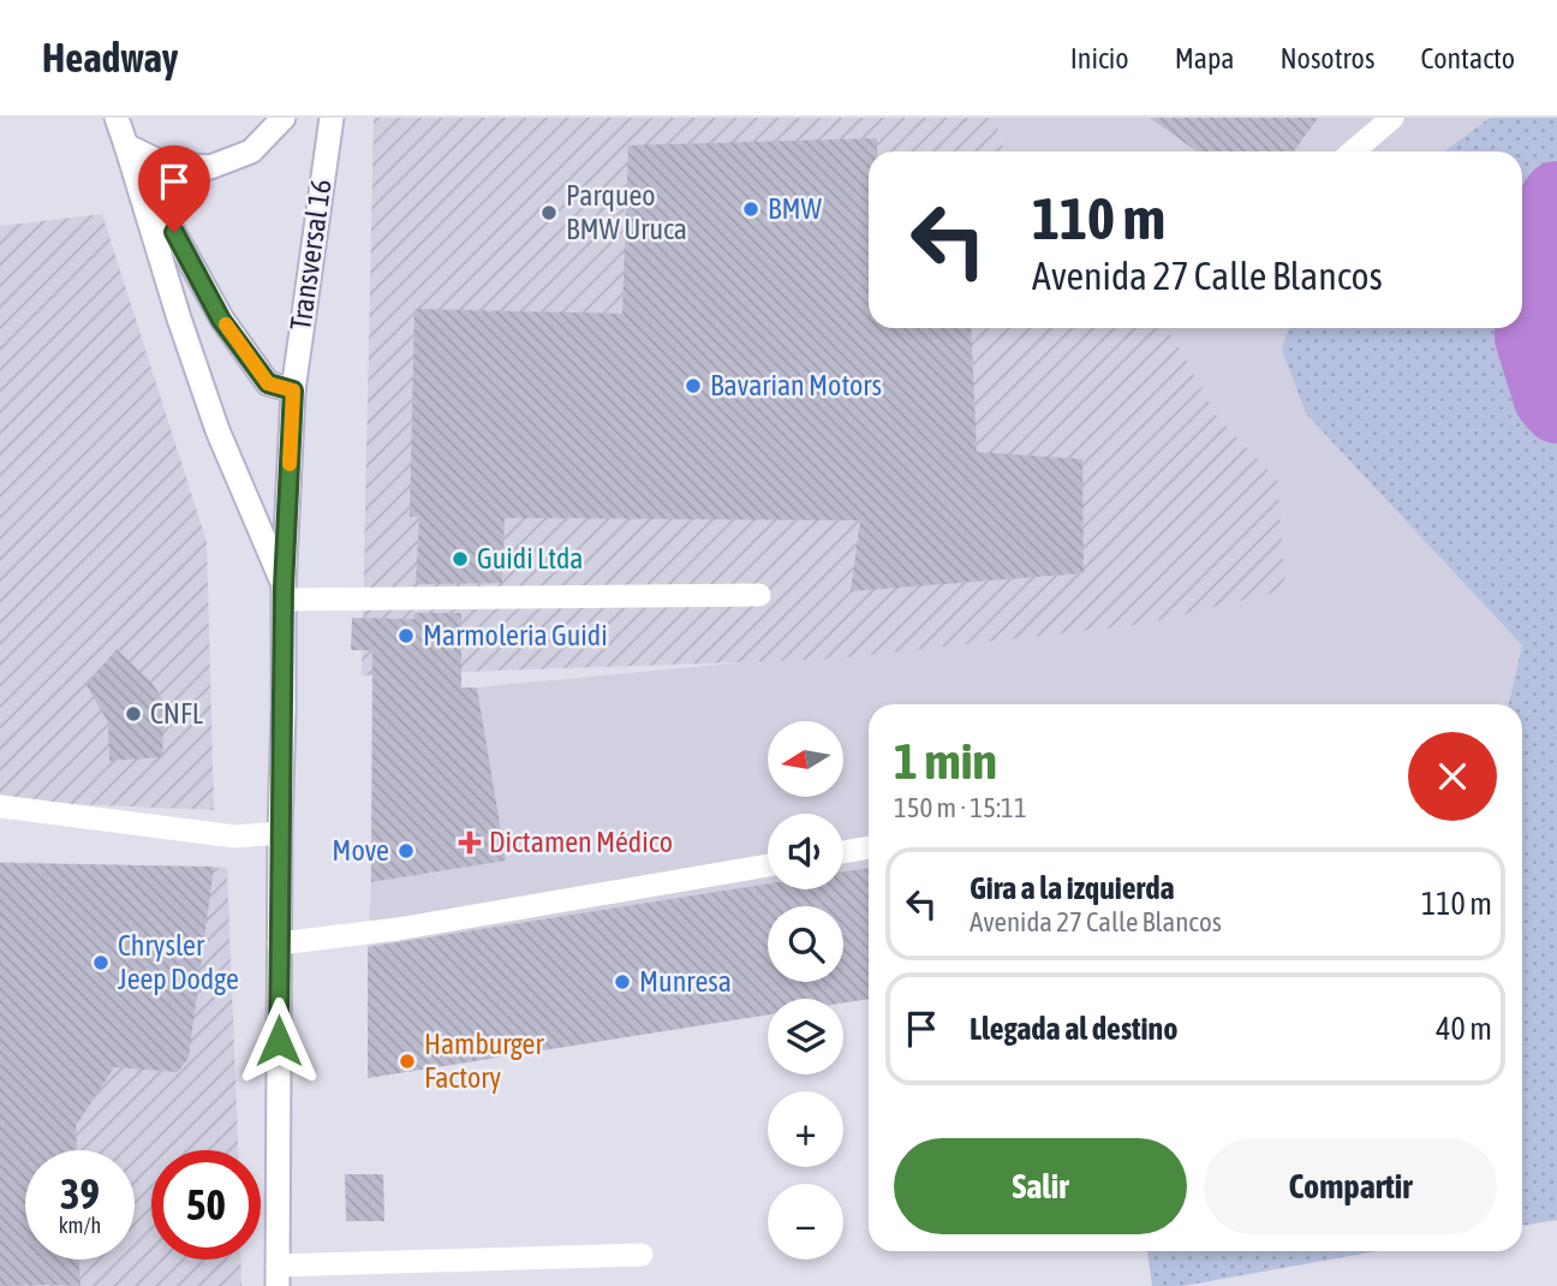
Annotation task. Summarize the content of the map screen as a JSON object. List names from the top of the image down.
{
  "streets": {
    "main road": ["Transversal 16"]
  },
  "places": {
    "other": [
      "BMW",
      "Parqueo BMW Uruca",
      "Bavarian Motors",
      "Guidi Ltda",
      "Marmoleria Guidi",
      "CNFL",
      "Move",
      "Chrysler Jeep Dodge",
      "Munresa",
      "Hamburger Factory"
    ],
    "health": ["Dictamen Médico"]
  },
  "north": "left",
  "page": {
    "header": "Headway",
    "nav": [
      "Inicio",
      "Mapa",
      "Nosotros",
      "Contacto"
    ],
    "turn": ["110 m", "Avenida 27 Calle Blancos"],
    "heading": ["1 min", "150 m · 15:11"],
    "map_buttons": ["+", "−"],
    "list": [
      {
        "name": "Gira a la izquierda",
        "note": "Avenida 27 Calle Blancos",
        "value": "110 m"
      },
      {
        "name": "Llegada al destino",
        "value": "40 m"
      }
    ],
    "buttons": ["Salir", "Compartir"],
    "speed": "39 km/h",
    "limit": "50"
  }
}
